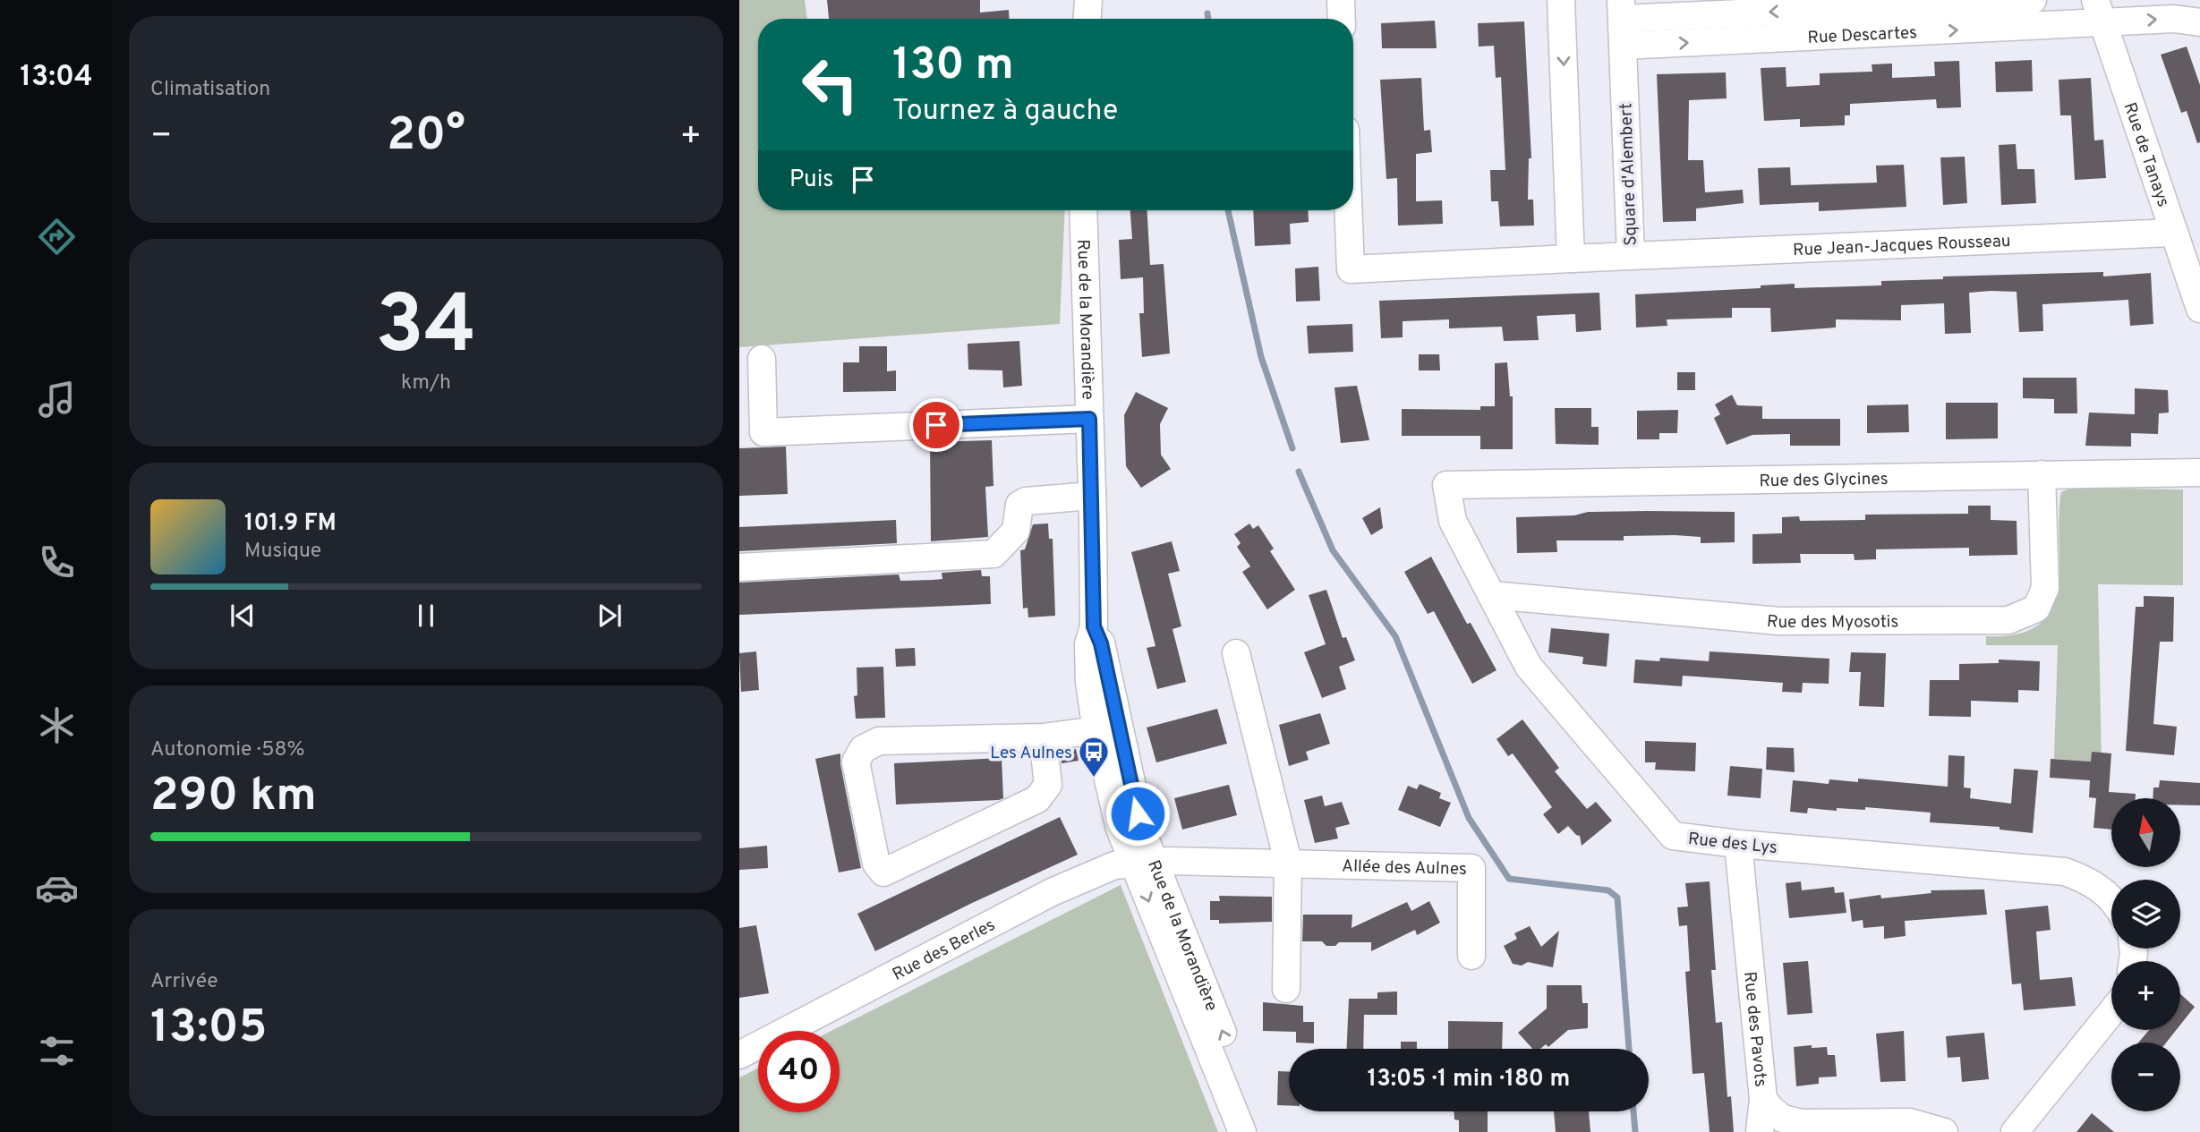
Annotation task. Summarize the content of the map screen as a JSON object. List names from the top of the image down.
{
  "streets": {
    "street": [
      "Rue Descartes",
      "Rue de Tanays",
      "Square d'Alembert",
      "Rue Jean-Jacques Rousseau",
      "Rue de la Morandière",
      "Rue des Glycines",
      "Rue des Myosotis",
      "Rue des Lys",
      "Allée des Aulnes",
      "Rue des Berles",
      "Rue des Pavots"
    ]
  },
  "crossings": [
    ["Rue Descartes", "Rue de Tanays"],
    ["Rue Descartes", "Square d'Alembert"],
    ["Rue de Tanays", "Rue Jean-Jacques Rousseau"],
    ["Square d'Alembert", "Rue Jean-Jacques Rousseau"],
    ["Rue de la Morandière", "Allée des Aulnes"],
    ["Rue de la Morandière", "Rue des Berles"],
    ["Rue des Glycines", "Rue des Myosotis"],
    ["Rue des Glycines", "Rue des Lys"],
    ["Rue des Myosotis", "Rue des Lys"],
    ["Rue des Lys", "Rue des Pavots"],
    ["Allée des Aulnes", "Rue des Berles"]
  ],
  "places": {
    "bus stop": ["Les Aulnes"]
  },
  "north": "top",
  "page": {
    "tabs": "13:04",
    "tile": [
      "Climatisation",
      ["34", "km/h"],
      ["Autonomie · 58%", "290 km"],
      ["Arrivée", "13:05"]
    ],
    "turn": ["130 m", "Tournez à gauche"],
    "heat": ["−", "20°", "+"],
    "then": "Puis",
    "song": ["101.9 FM", "Musique"],
    "map_buttons": ["+", "−"],
    "limit": "40",
    "trip": "13:05 · 1 min · 180 m"
  }
}
